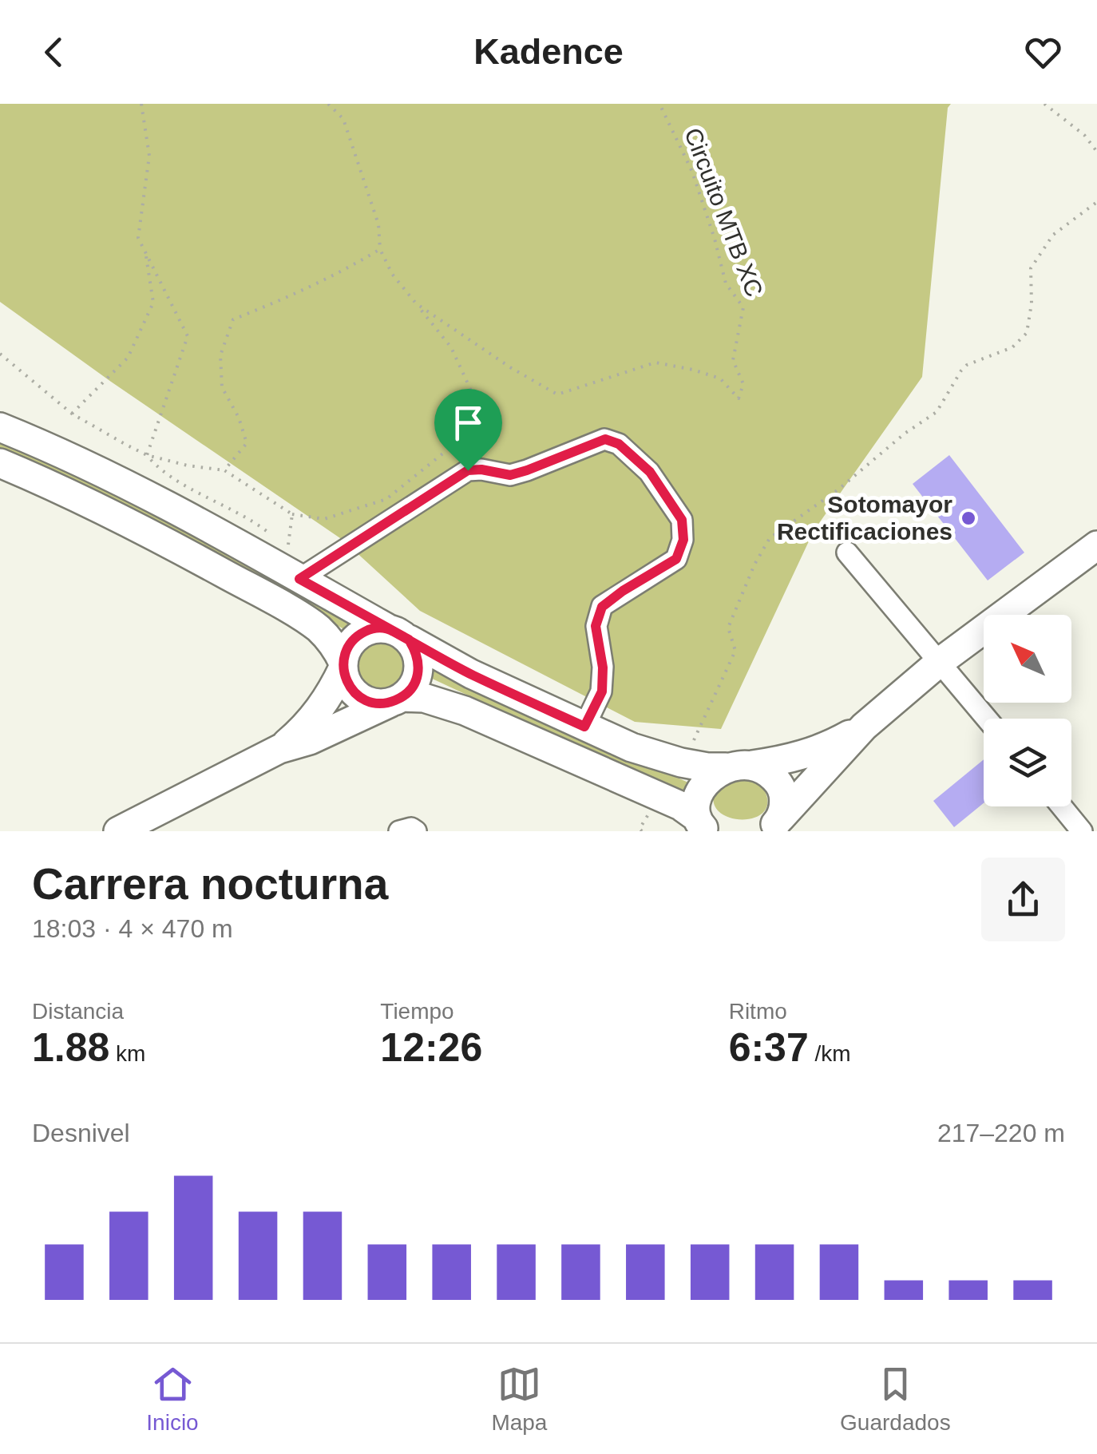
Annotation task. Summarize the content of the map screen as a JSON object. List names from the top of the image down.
{
  "streets": {
    "path": ["Circuito MTB XC"]
  },
  "places": ["Sotomayor Rectificaciones"],
  "north": "top left",
  "page": {
    "header": "Kadence",
    "heading": ["Carrera nocturna", "18:03 · 4 × 470 m"],
    "stats": [
      ["Distancia", "1.88 km"],
      ["Tiempo", "12:26"],
      ["Ritmo", "6:37 /km"]
    ],
    "chart": ["Desnivel", "217–220 m"],
    "tabs": ["Inicio", "Mapa", "Guardados"]
  }
}
